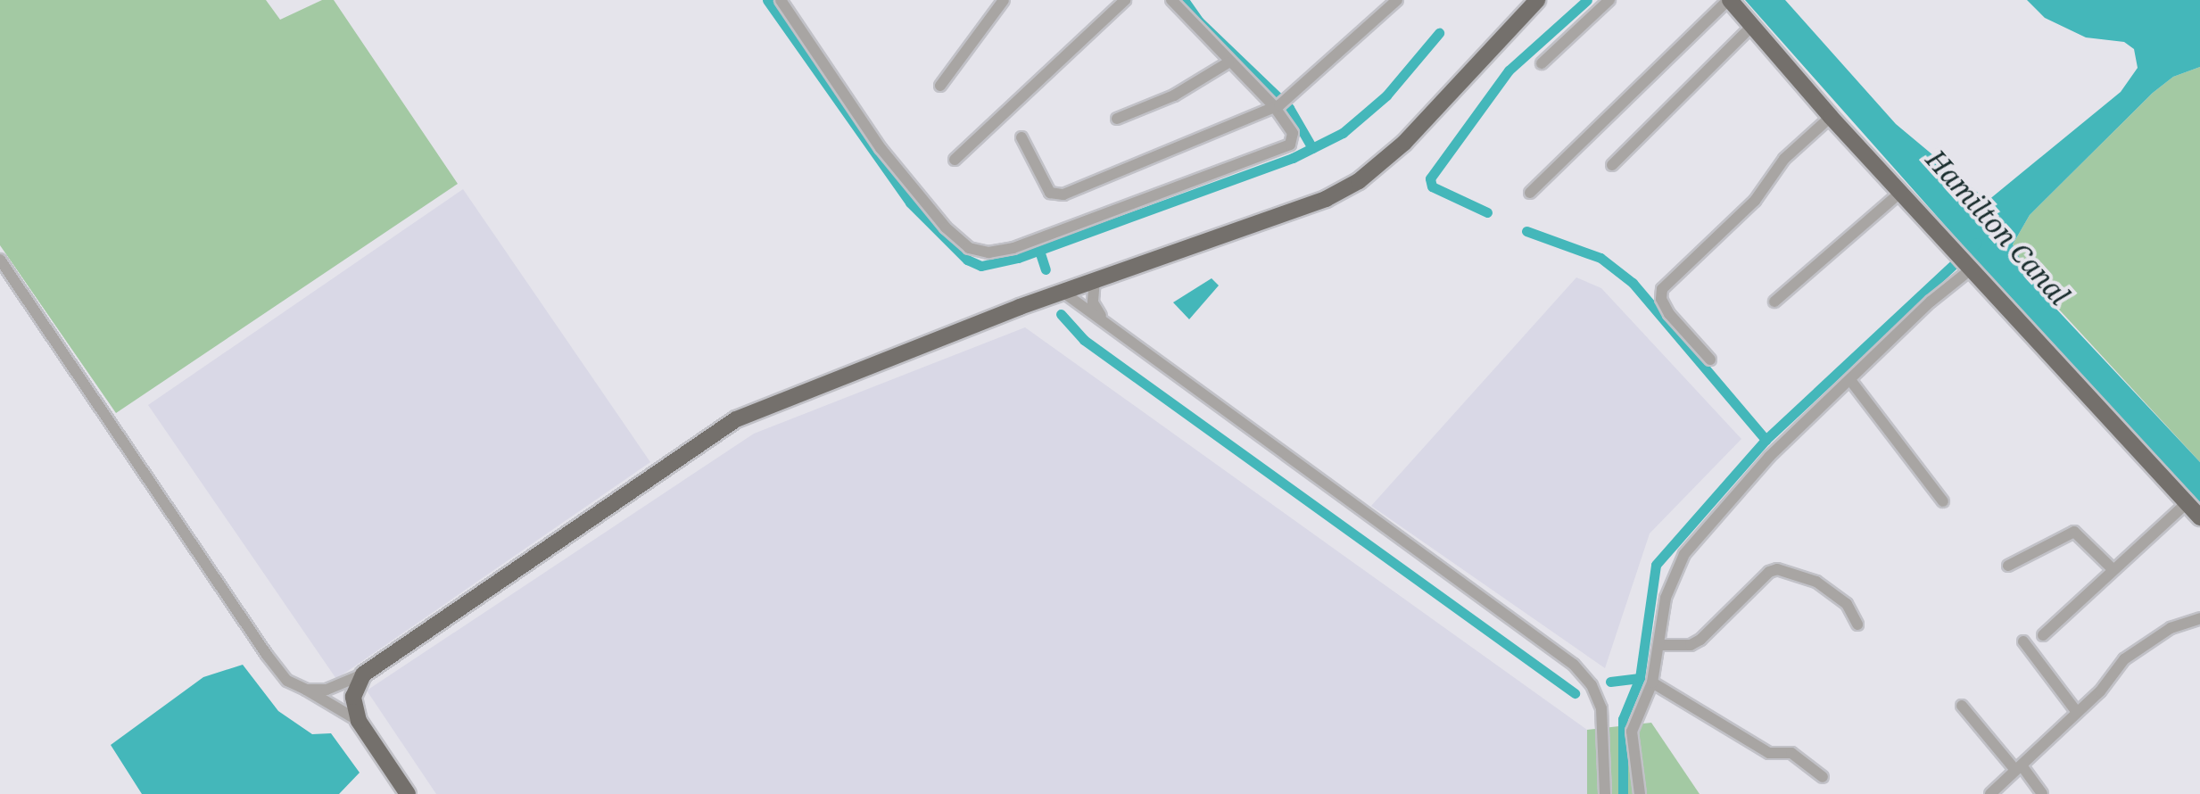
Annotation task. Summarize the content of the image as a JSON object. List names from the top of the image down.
{
  "water": ["Hamilton Canal"]
}
